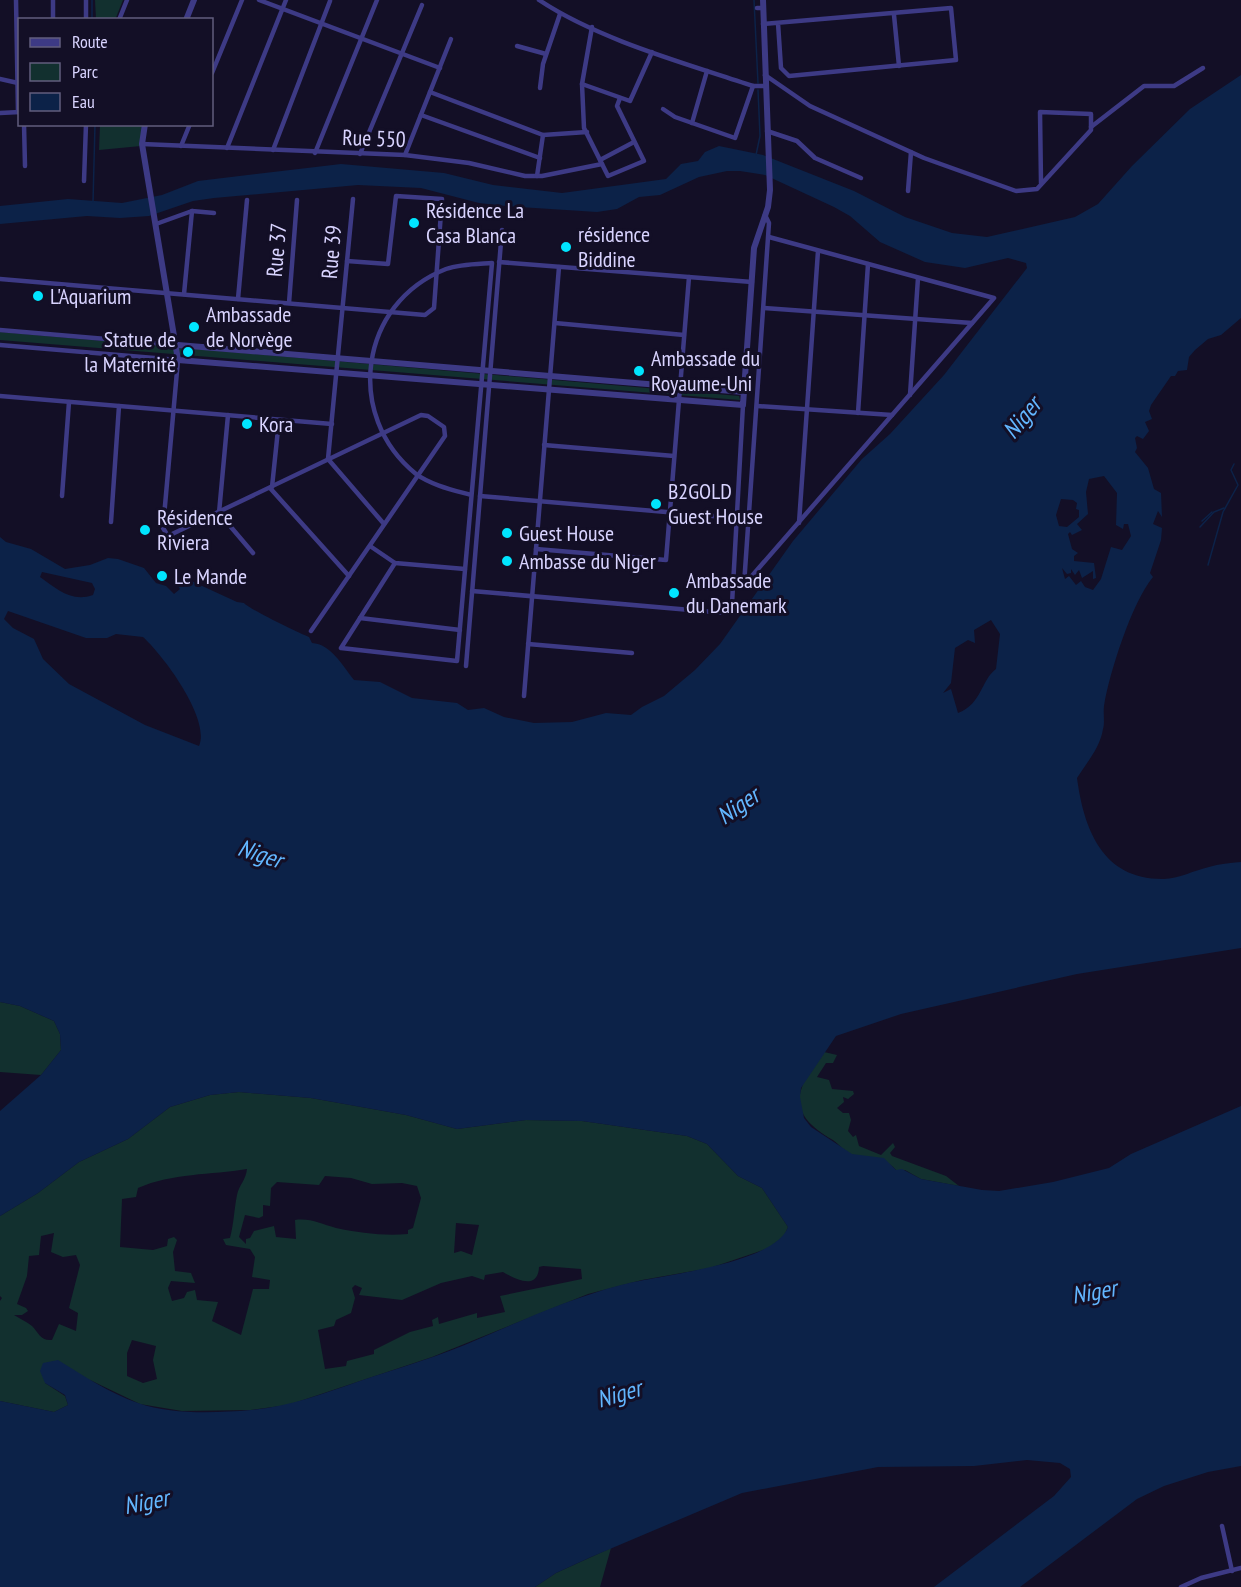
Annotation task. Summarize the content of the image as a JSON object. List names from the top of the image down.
{
  "streets": {
    "street": ["Rue 550", "Rue 37", "Rue 39"]
  },
  "water": ["Niger"],
  "places": [
    "Résidence La Casa Blanca",
    "résidence Biddine",
    "L'Aquarium",
    "Ambassade de Norvège",
    "Statue de la Maternité",
    "Ambassade du Royaume-Uni",
    "Kora",
    "B2GOLD Guest House",
    "Résidence Riviera",
    "Guest House",
    "Ambasse du Niger",
    "Le Mande",
    "Ambassade du Danemark"
  ],
  "legend": ["Route", "Parc", "Eau"]
}
